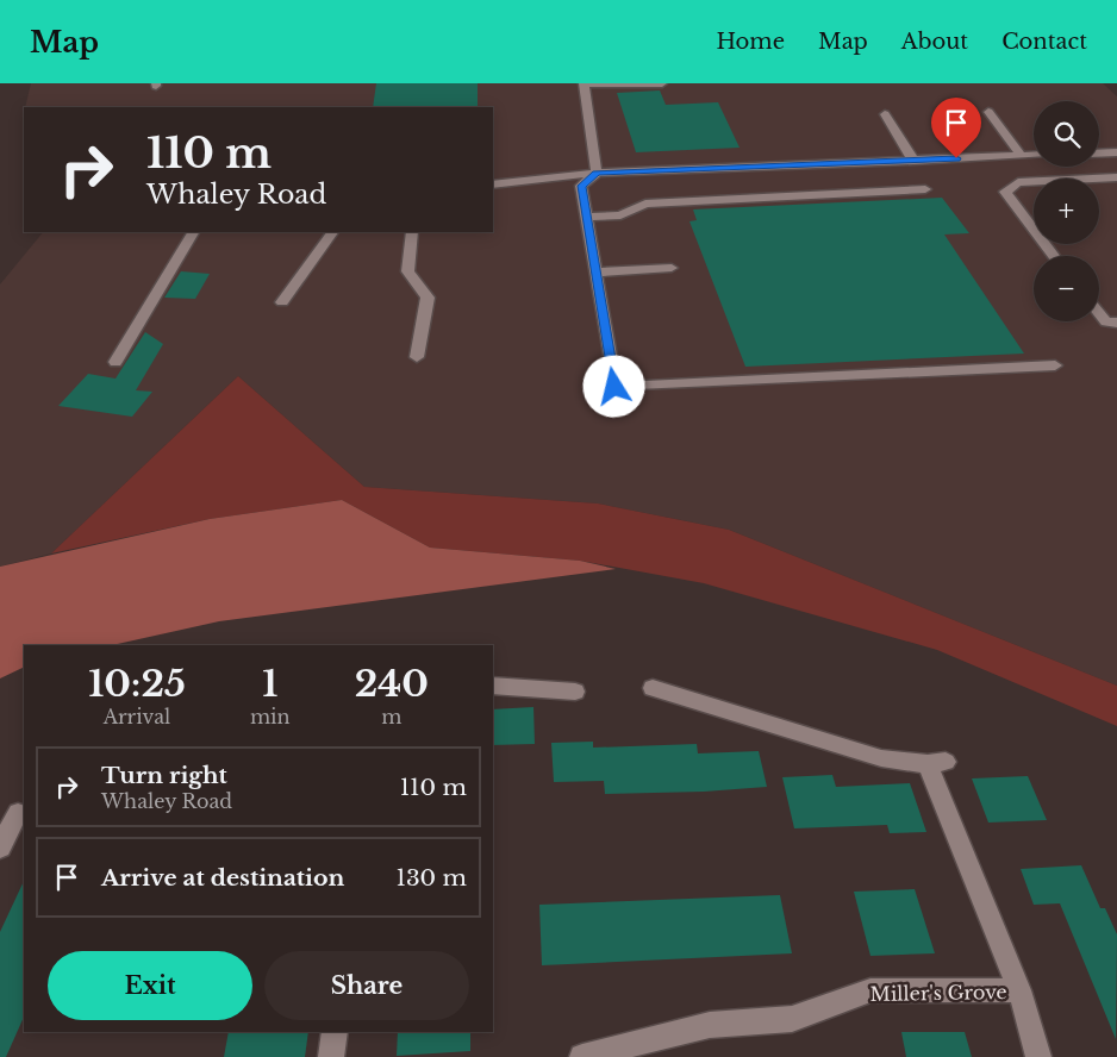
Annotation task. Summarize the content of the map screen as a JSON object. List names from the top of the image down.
{
  "streets": {
    "street": ["Miller's Grove"]
  },
  "page": {
    "header": "Map",
    "nav": [
      "Home",
      "Map",
      "About",
      "Contact"
    ],
    "map_buttons": ["+", "−"],
    "turn": ["110 m", "Whaley Road"],
    "eta": [
      "10:25",
      "Arrival",
      "1",
      "min",
      "240",
      "m"
    ],
    "list": [
      {
        "name": "Turn right",
        "note": "Whaley Road",
        "value": "110 m"
      },
      {
        "name": "Arrive at destination",
        "value": "130 m"
      }
    ],
    "buttons": ["Exit", "Share"]
  }
}
